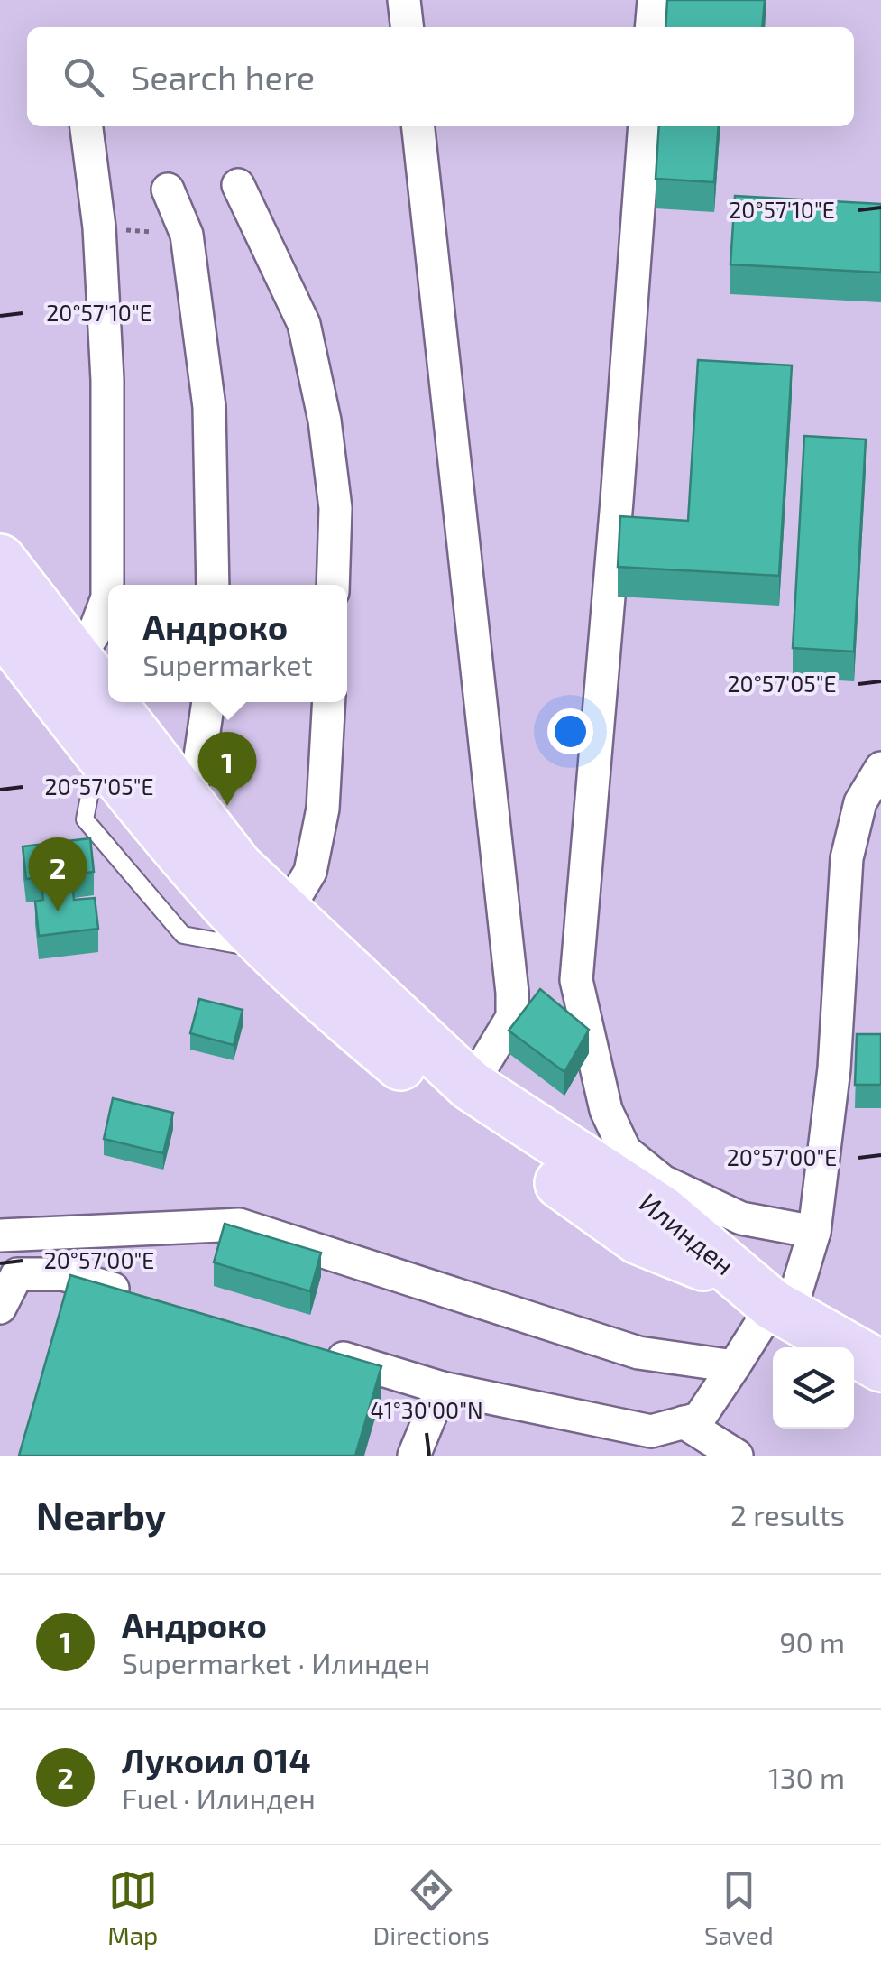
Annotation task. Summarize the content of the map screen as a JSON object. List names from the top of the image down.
{
  "streets": {
    "main road": ["Илинден"]
  },
  "page": {
    "search": "Search here",
    "popup": ["Андроко", "Supermarket"],
    "pins": ["1", "2"],
    "heading": ["Nearby", "2 results"],
    "list": [
      {
        "mark": "1",
        "name": "Андроко",
        "note": "Supermarket · Илинден",
        "value": "90 m"
      },
      {
        "mark": "2",
        "name": "Лукоил 014",
        "note": "Fuel · Илинден",
        "value": "130 m"
      }
    ],
    "nav": ["Map", "Directions", "Saved"]
  },
  "coordinates": [
    "20°57'10\"E",
    "20°57'05\"E",
    "20°57'00\"E",
    "41°30'00\"N"
  ]
}
